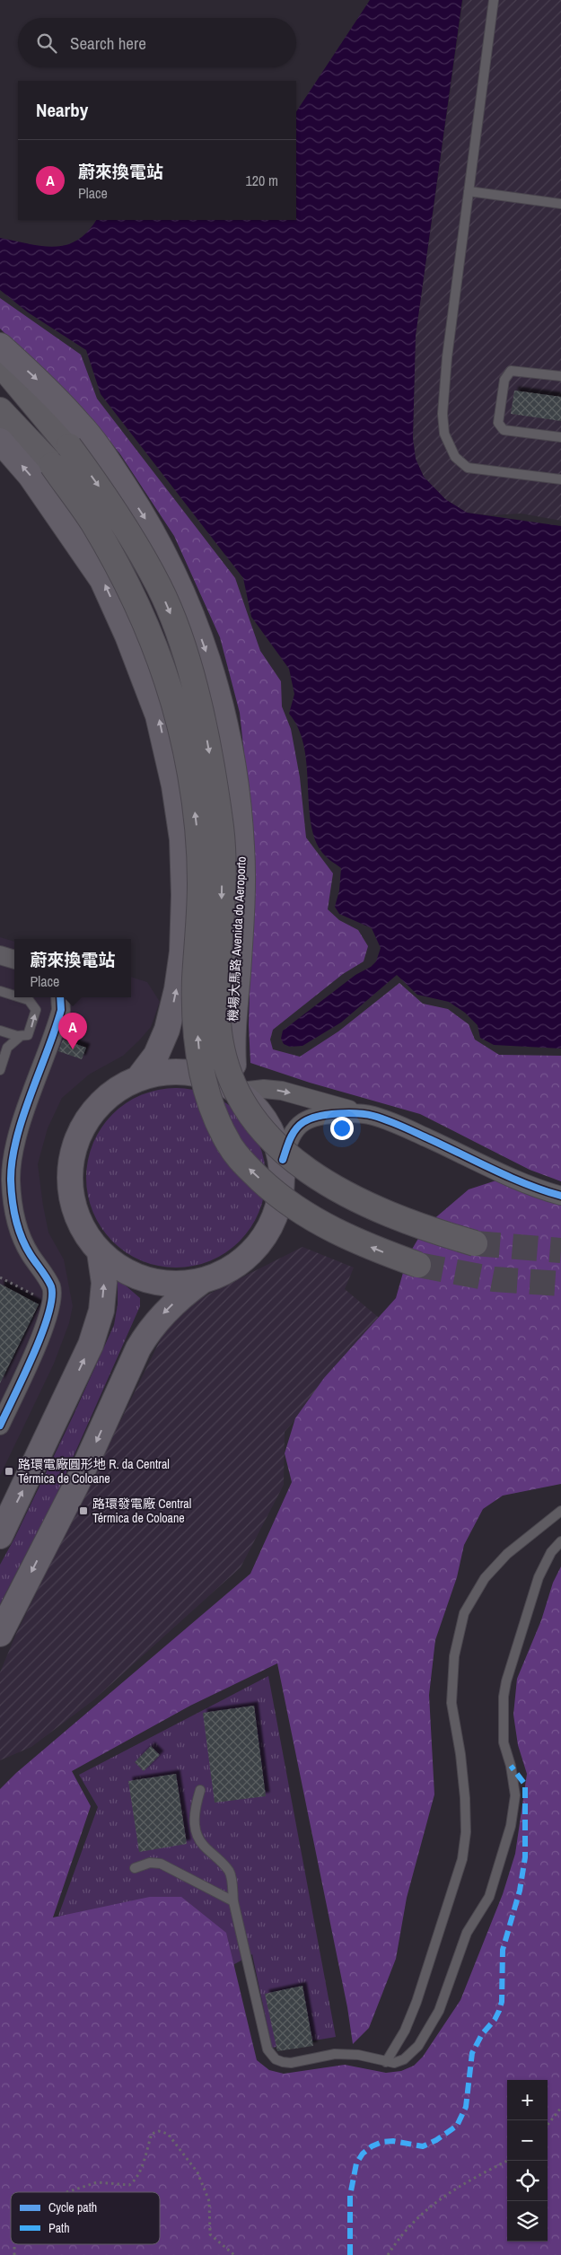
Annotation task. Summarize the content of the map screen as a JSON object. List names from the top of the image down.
{
  "streets": {
    "main road": ["機場大馬路 Avenida do Aeroporto"]
  },
  "places": {
    "transit": ["路環電廠圓形地 R. da Central Térmica de Coloane", "路環發電廠 Central Térmica de Coloane"]
  },
  "legend": ["Cycle path", "Path"],
  "page": {
    "search": "Search here",
    "heading": "Nearby",
    "list": [
      {
        "mark": "A",
        "name": "蔚來換電站",
        "note": "Place",
        "value": "120 m"
      }
    ],
    "popup": ["蔚來換電站", "Place"],
    "pins": "A",
    "map_buttons": ["+", "−"]
  }
}
